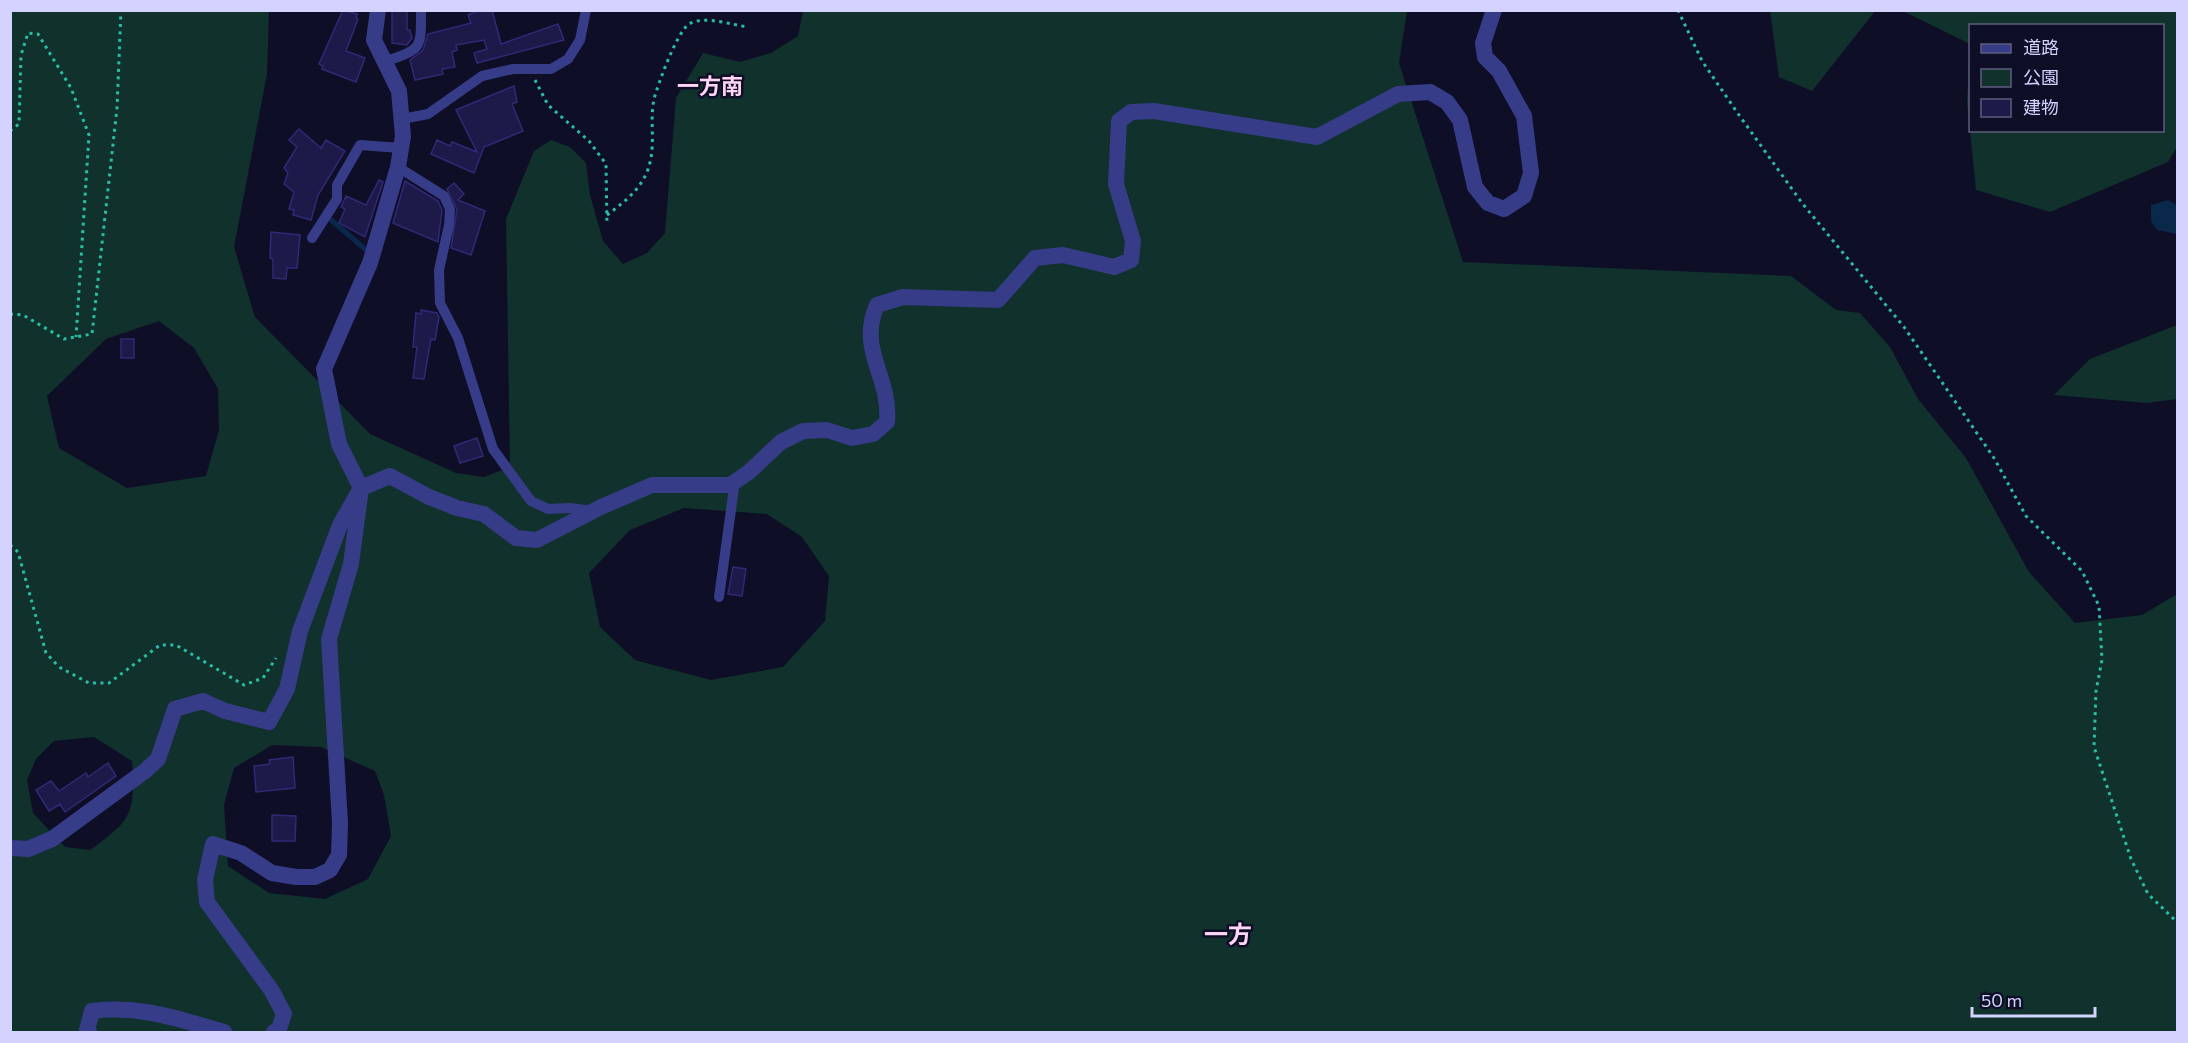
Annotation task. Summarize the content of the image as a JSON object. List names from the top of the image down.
{
  "districts": ["一方南", "一方"],
  "legend": ["道路", "公園", "建物"],
  "scale_bar": "50 m"
}
